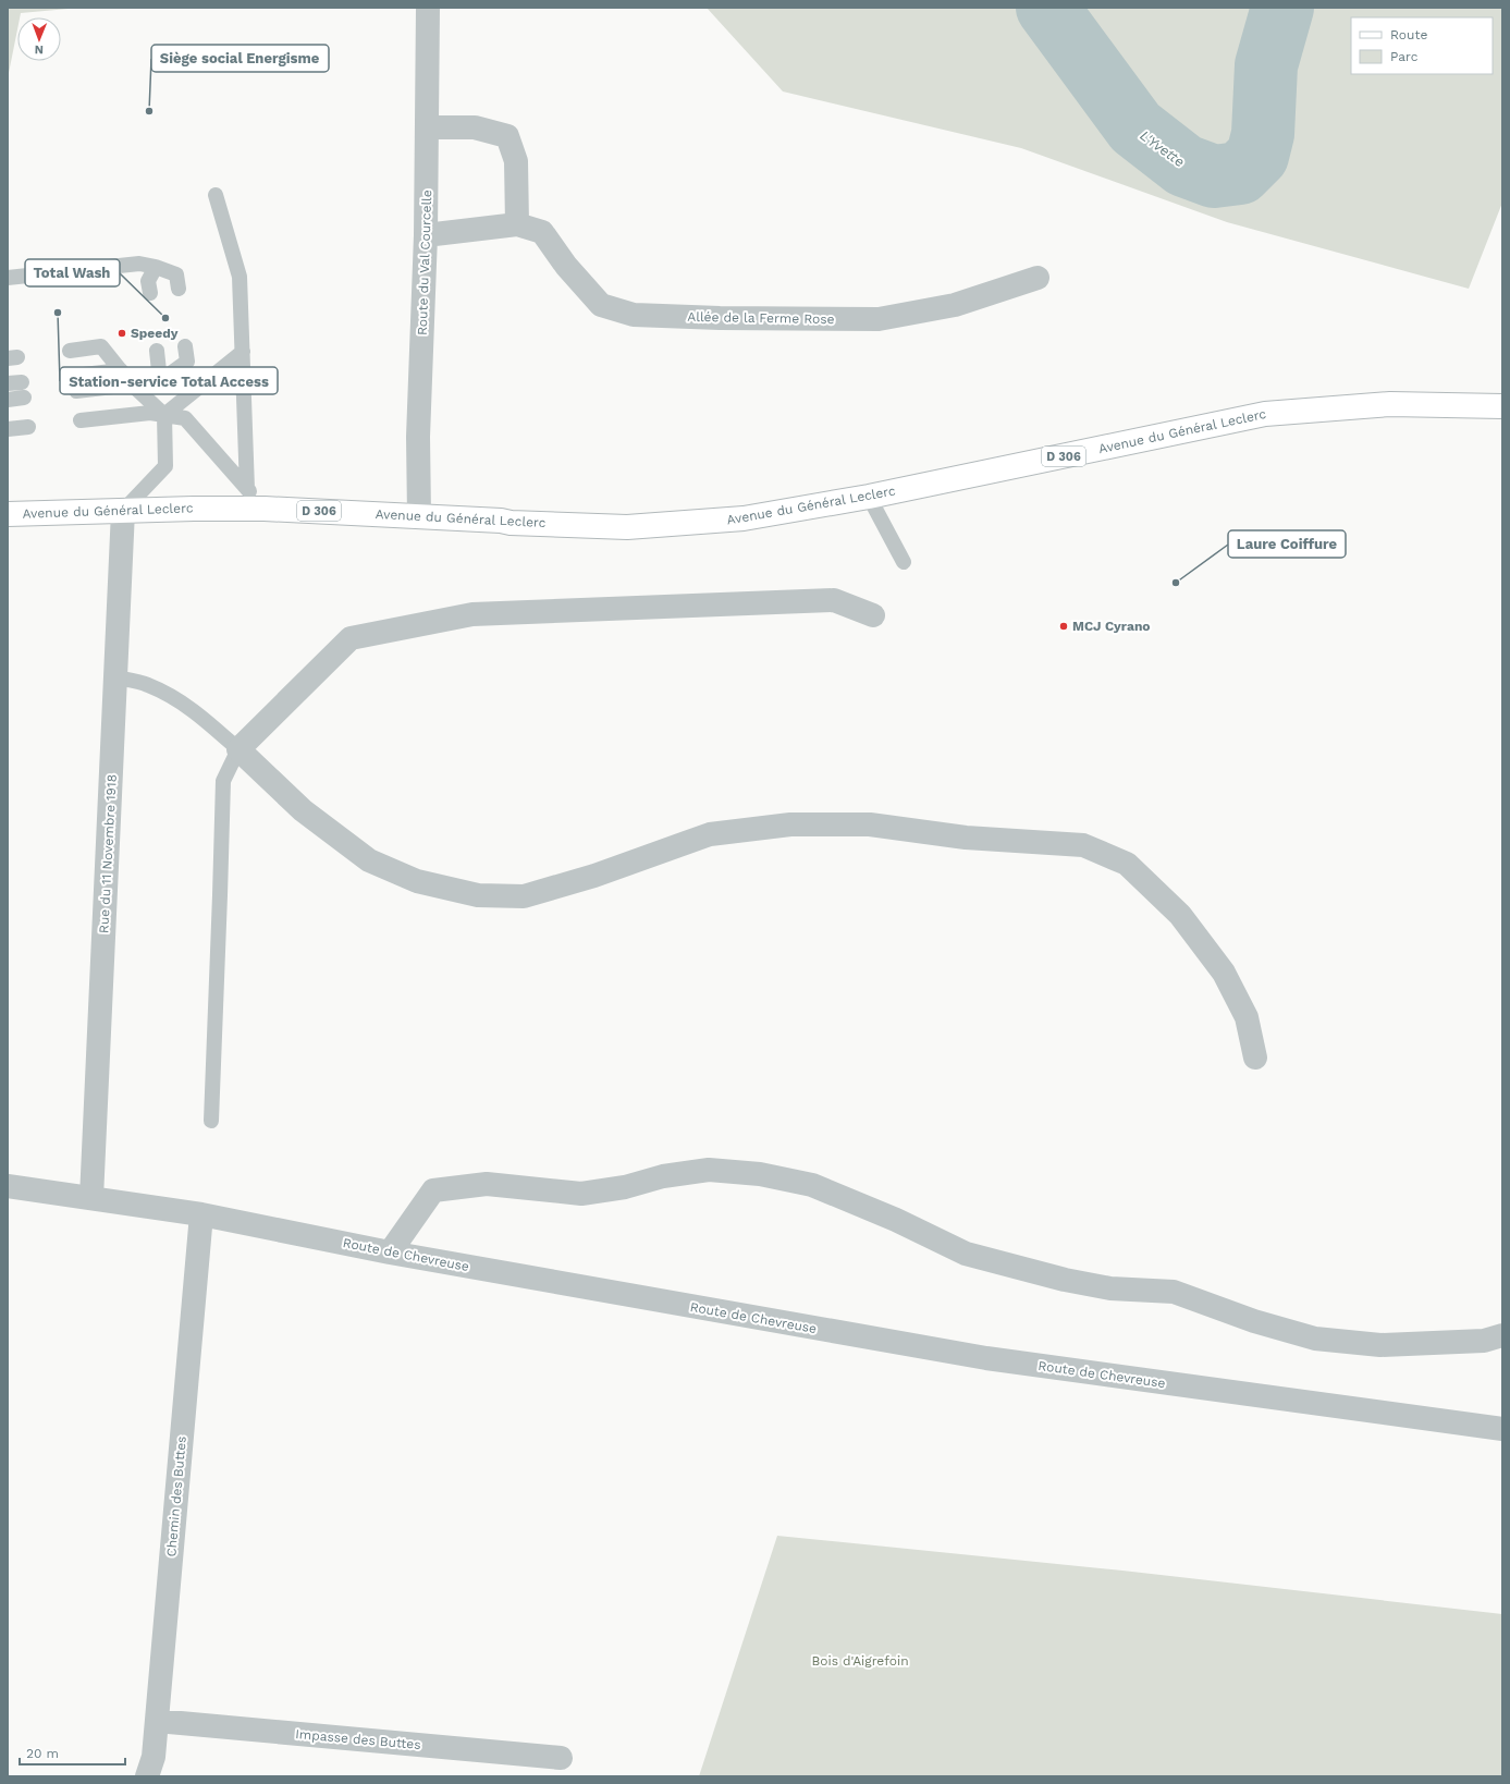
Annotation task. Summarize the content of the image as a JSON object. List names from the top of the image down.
{
  "streets": {
    "main road": ["Avenue du Général Leclerc", "D 306"],
    "street": [
      "Route du Val Courcelle",
      "Allée de la Ferme Rose",
      "Rue du 11 Novembre 1918",
      "Route de Chevreuse",
      "Chemin des Buttes",
      "Impasse des Buttes"
    ]
  },
  "crossings": [
    ["Route du Val Courcelle", "Allée de la Ferme Rose"],
    ["Route du Val Courcelle", "Avenue du Général Leclerc"],
    ["Avenue du Général Leclerc", "Rue du 11 Novembre 1918"],
    ["Rue du 11 Novembre 1918", "Route de Chevreuse"],
    ["Route de Chevreuse", "Chemin des Buttes"],
    ["Chemin des Buttes", "Impasse des Buttes"]
  ],
  "water": ["L'Yvette"],
  "parks": ["Bois d'Aigrefoin"],
  "places": [
    "Siège social Energisme",
    "Station-service Total Access",
    "Total Wash",
    "Speedy",
    "Laure Coiffure",
    "MCJ Cyrano"
  ],
  "legend": ["Route", "Parc"],
  "scale_bar": "20 m",
  "north": "bottom"
}
